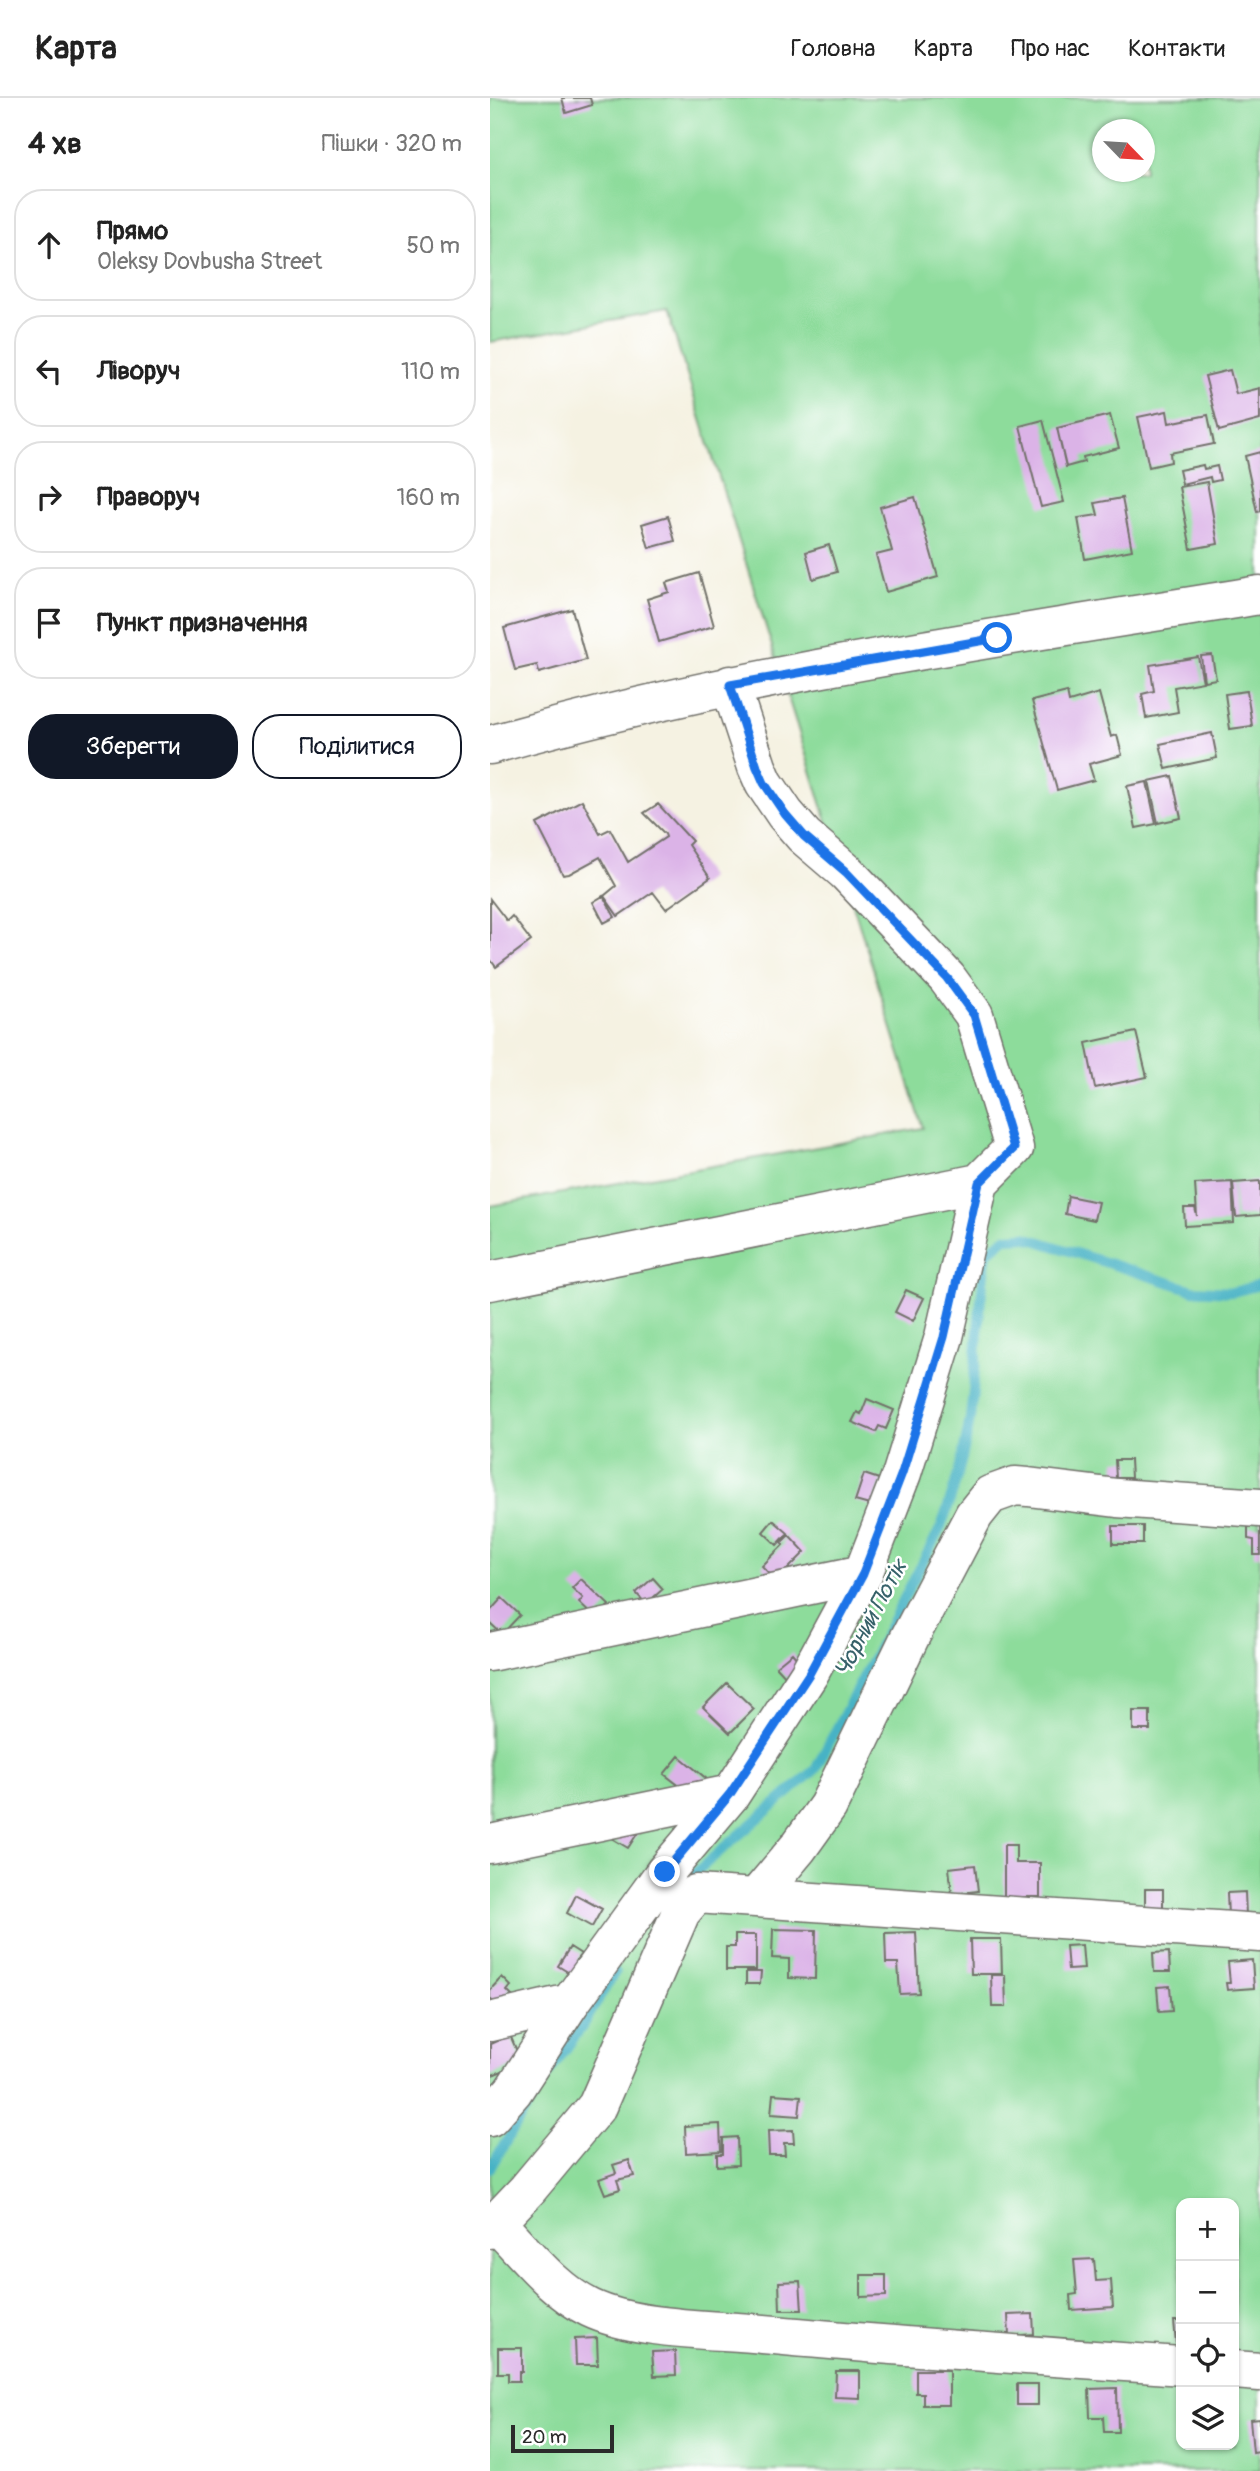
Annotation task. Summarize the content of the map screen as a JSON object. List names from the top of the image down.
{
  "water": ["Чорний Потік"],
  "scale_bar": "20 m",
  "north": "bottom right",
  "page": {
    "header": "Карта",
    "nav": [
      "Головна",
      "Карта",
      "Про нас",
      "Контакти"
    ],
    "heading": ["4 хв", "Пішки · 320 m"],
    "list": [
      ["Прямо", "Oleksy Dovbusha Street", "50 m"],
      ["Ліворуч", "110 m"],
      ["Праворуч", "160 m"],
      "Пункт призначення"
    ],
    "buttons": ["Зберегти", "Поділитися"],
    "map_buttons": ["+", "−"],
    "scale": "20 m"
  }
}
